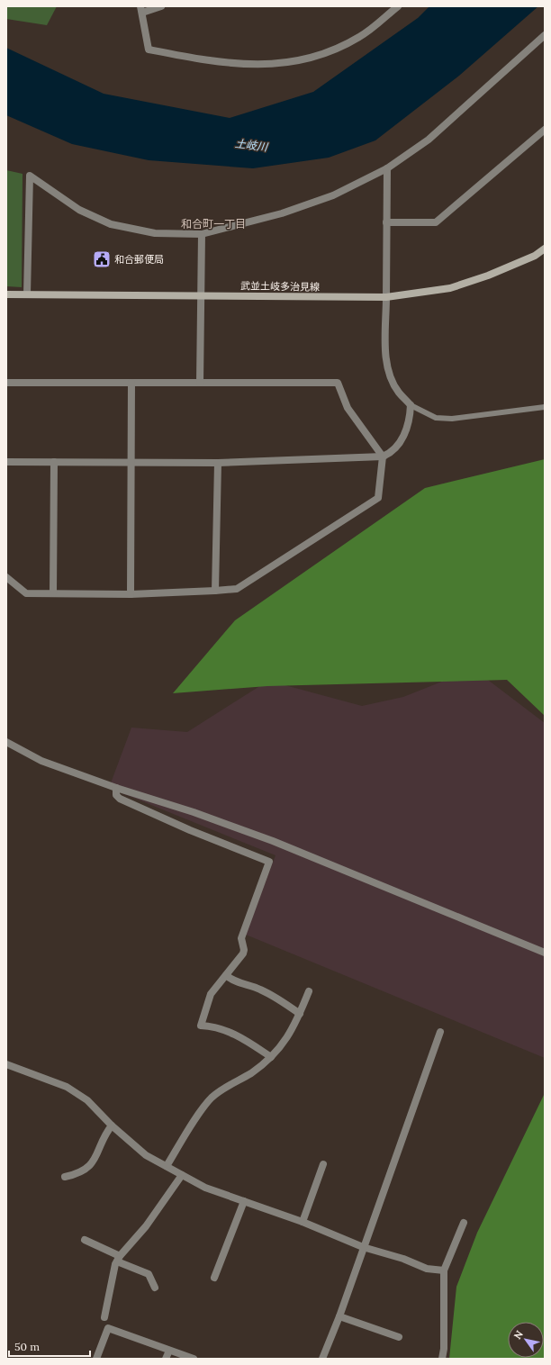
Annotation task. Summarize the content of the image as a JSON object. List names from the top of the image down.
{
  "streets": {
    "main road": ["武並土岐多治見線"]
  },
  "districts": ["和合町一丁目"],
  "water": ["土岐川"],
  "places": {
    "public building": ["和合郵便局"]
  },
  "scale_bar": "50 m",
  "north": "top left"
}
